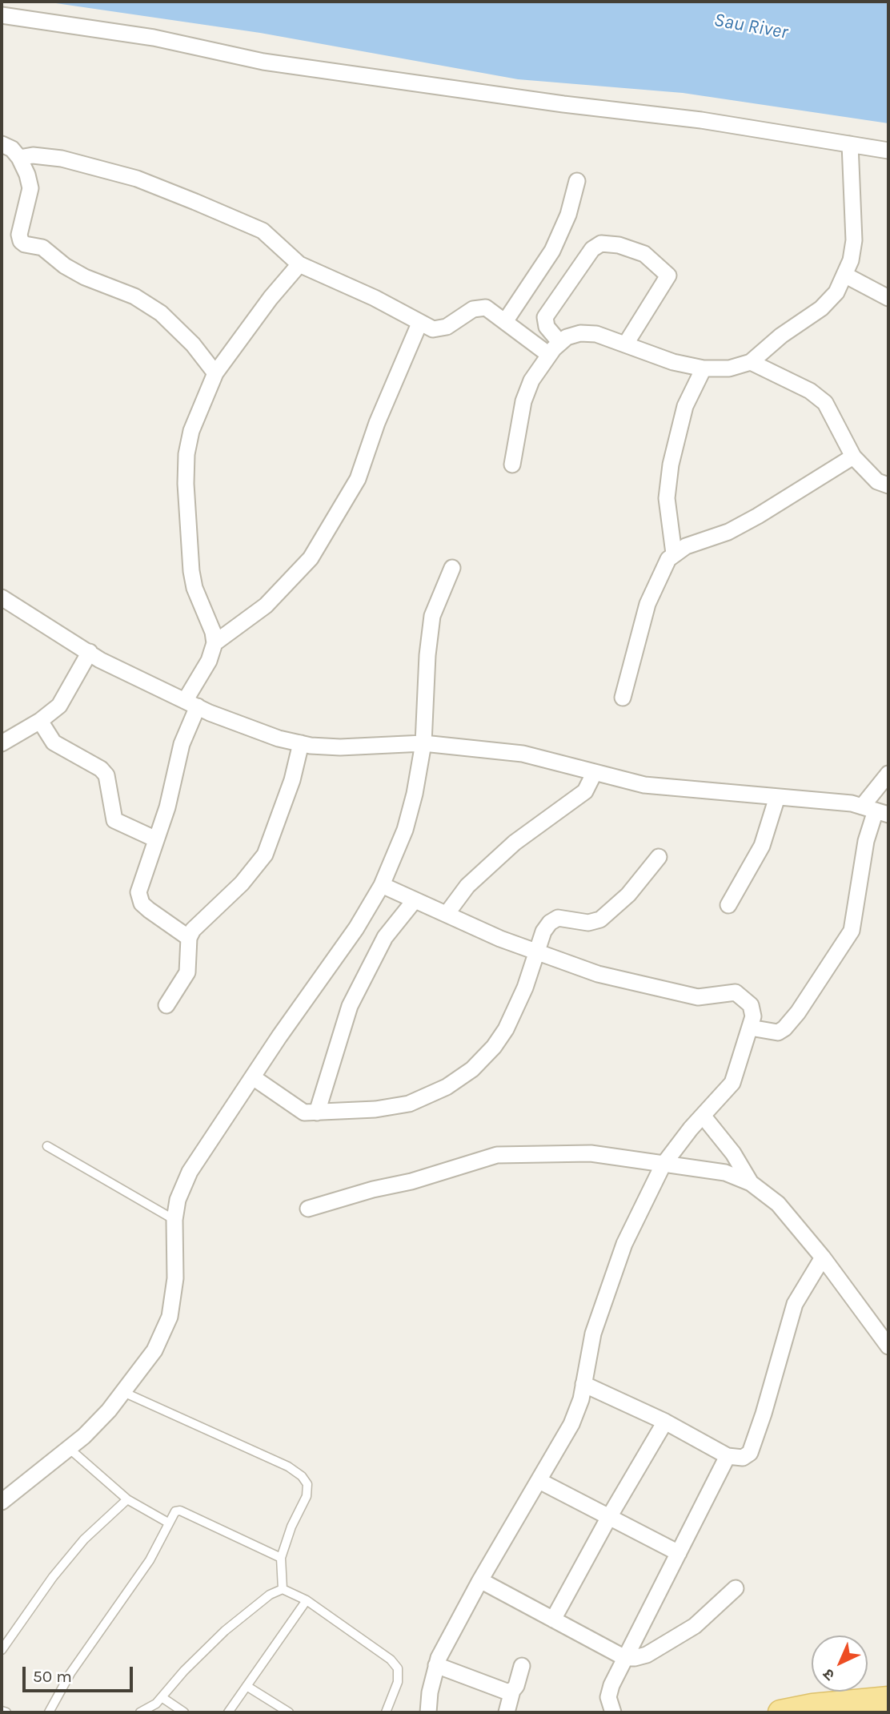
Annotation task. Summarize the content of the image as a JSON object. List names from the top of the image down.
{
  "water": ["Sau River"],
  "scale_bar": "50 m",
  "north": "bottom left"
}
